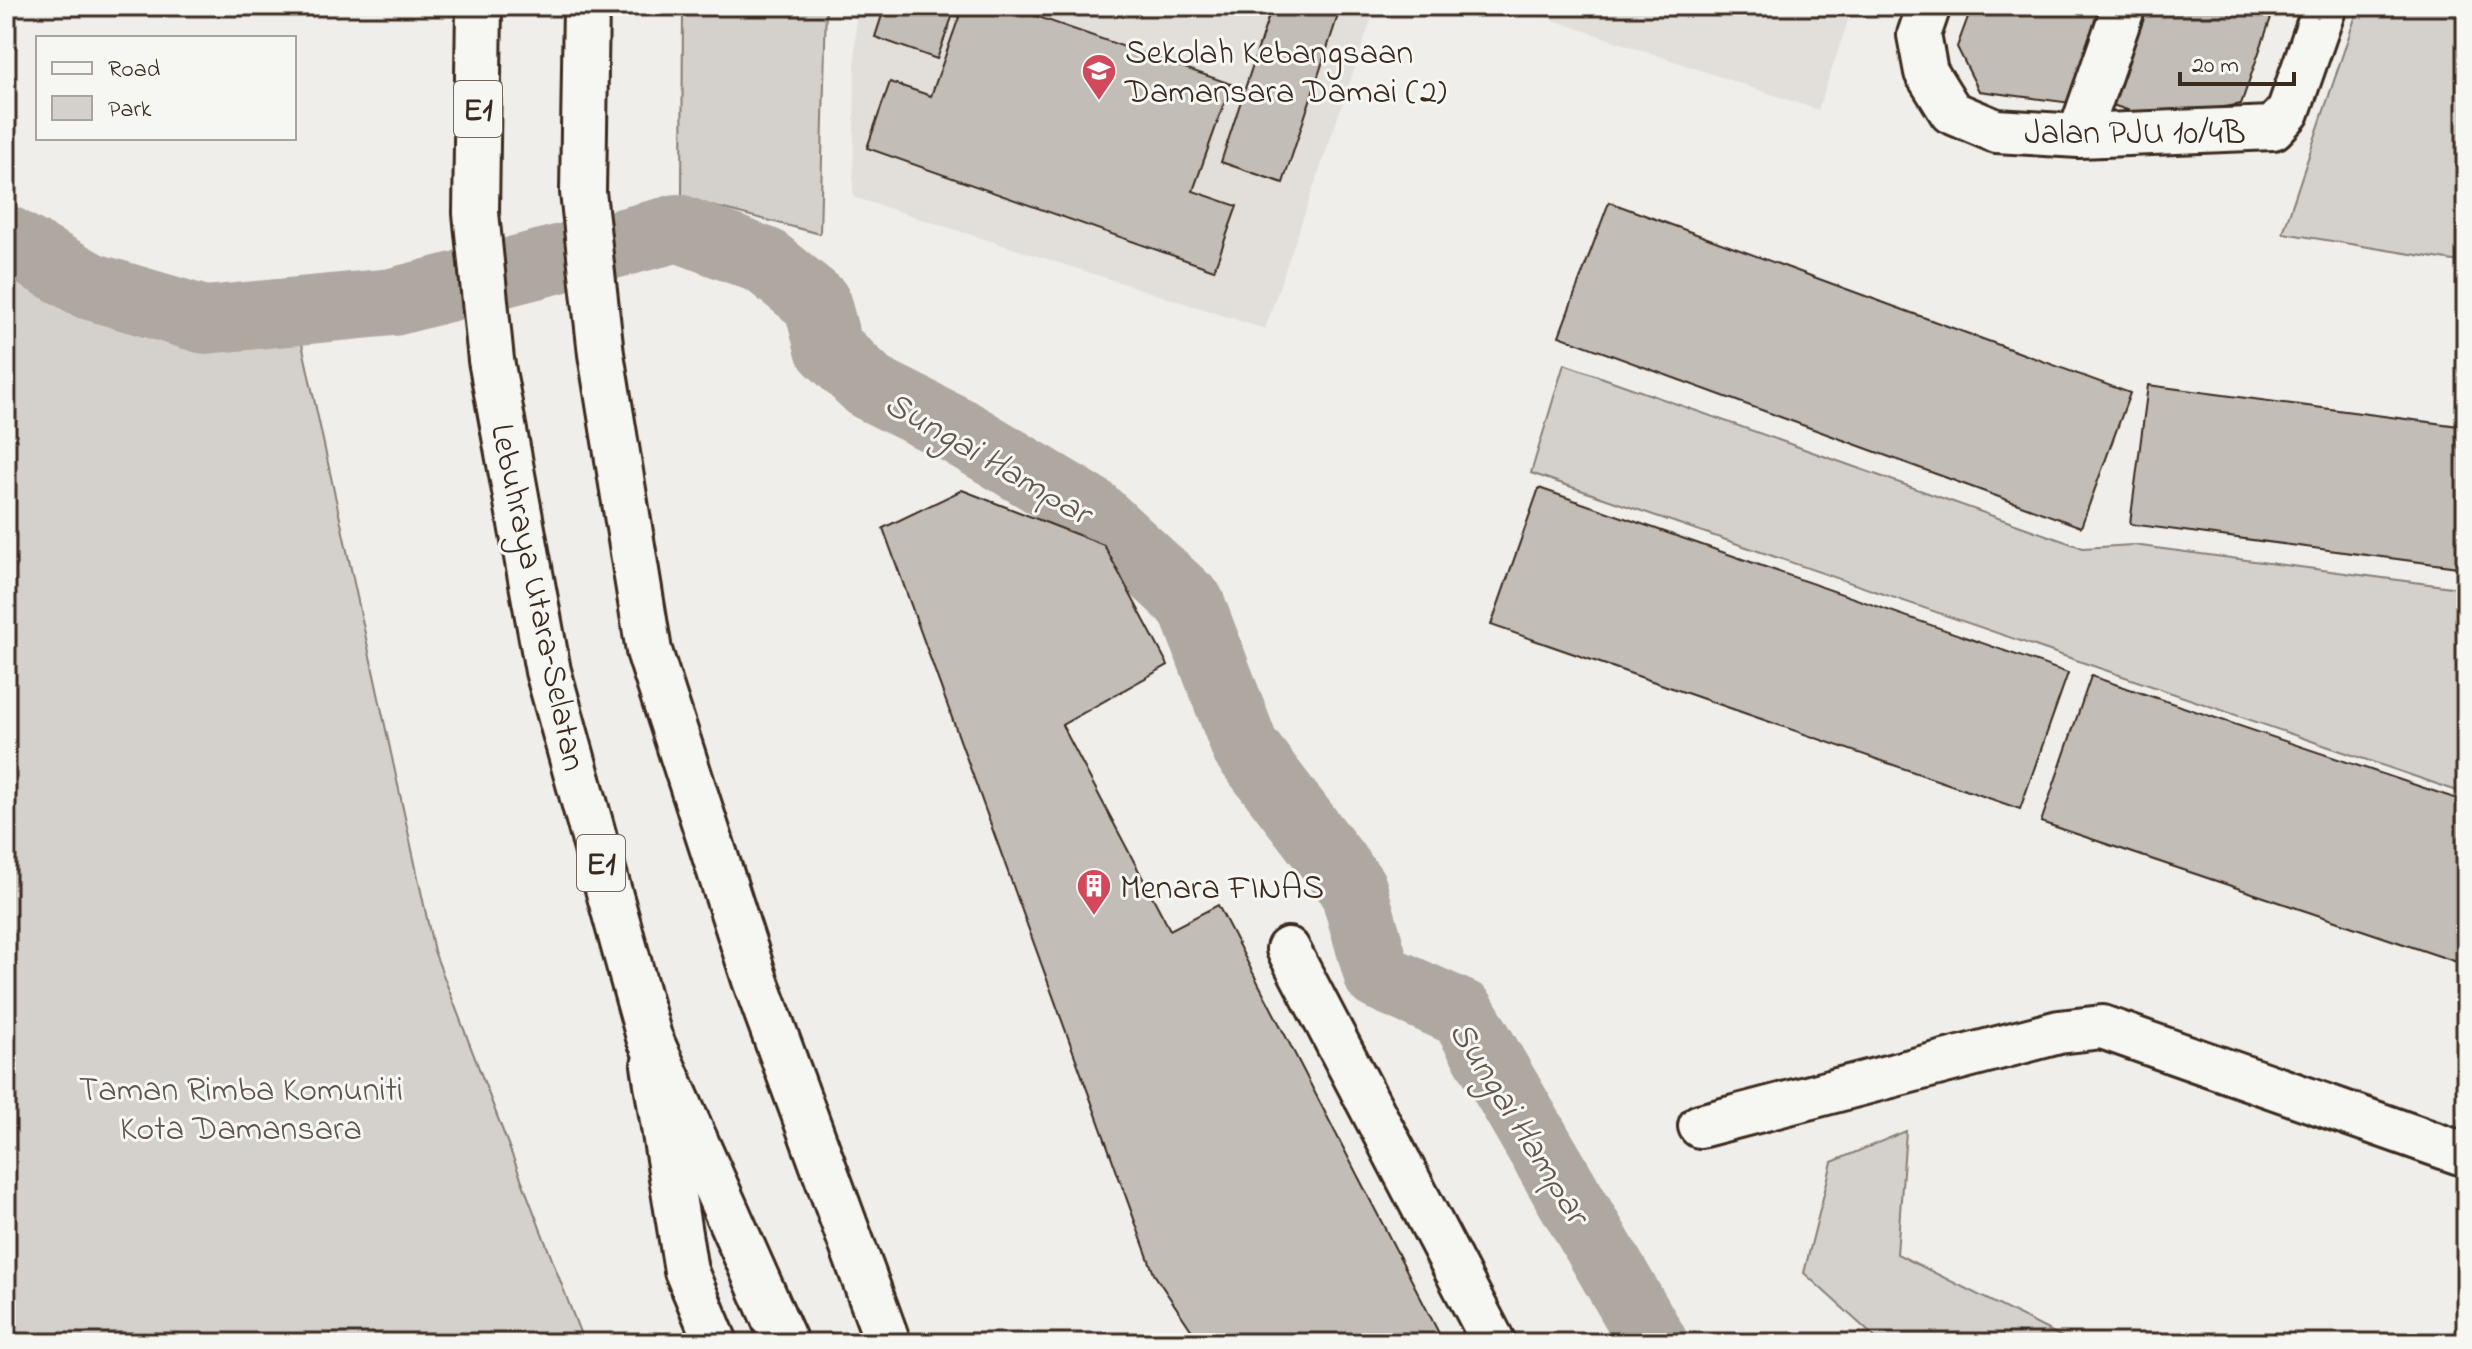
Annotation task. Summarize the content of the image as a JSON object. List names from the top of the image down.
{
  "streets": {
    "highway": ["E1", "Lebuhraya Utara–Selatan"],
    "street": ["Jalan PJU 10/4B"]
  },
  "water": ["Sungai Hampar"],
  "parks": ["Taman Rimba Komuniti Kota Damansara"],
  "places": {
    "school or university": ["Sekolah Kebangsaan Damansara Damai (2)"],
    "building": ["Menara FINAS"]
  },
  "legend": ["Road", "Park"],
  "scale_bar": "20 m"
}
